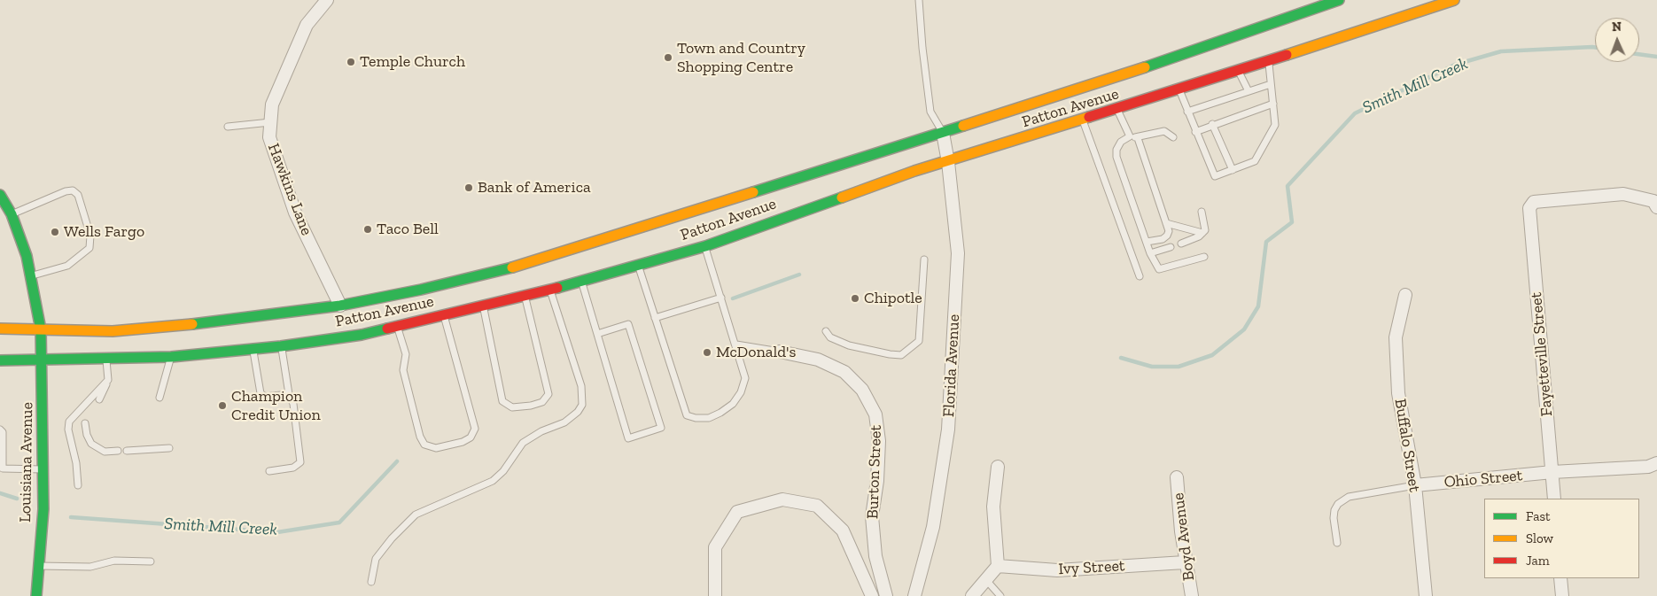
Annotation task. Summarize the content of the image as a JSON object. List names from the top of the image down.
{
  "streets": {
    "main road": ["Patton Avenue", "Louisiana Avenue"],
    "street": [
      "Hawkins Lane",
      "Fayetteville Street",
      "Florida Avenue",
      "Buffalo Street",
      "Burton Street",
      "Ohio Street",
      "Boyd Avenue",
      "Ivy Street"
    ]
  },
  "crossings": [
    ["Patton Avenue", "Hawkins Lane"],
    ["Patton Avenue", "Florida Avenue"],
    ["Patton Avenue", "Louisiana Avenue"],
    ["Fayetteville Street", "Ohio Street"],
    ["Buffalo Street", "Ohio Street"],
    ["Boyd Avenue", "Ivy Street"]
  ],
  "water": ["Smith Mill Creek"],
  "places": [
    "Town and Country Shopping Centre",
    "Temple Church",
    "Bank of America",
    "Taco Bell",
    "Wells Fargo",
    "Chipotle",
    "McDonald's",
    "Champion Credit Union"
  ],
  "legend": ["Fast", "Slow", "Jam"],
  "north": "top"
}
